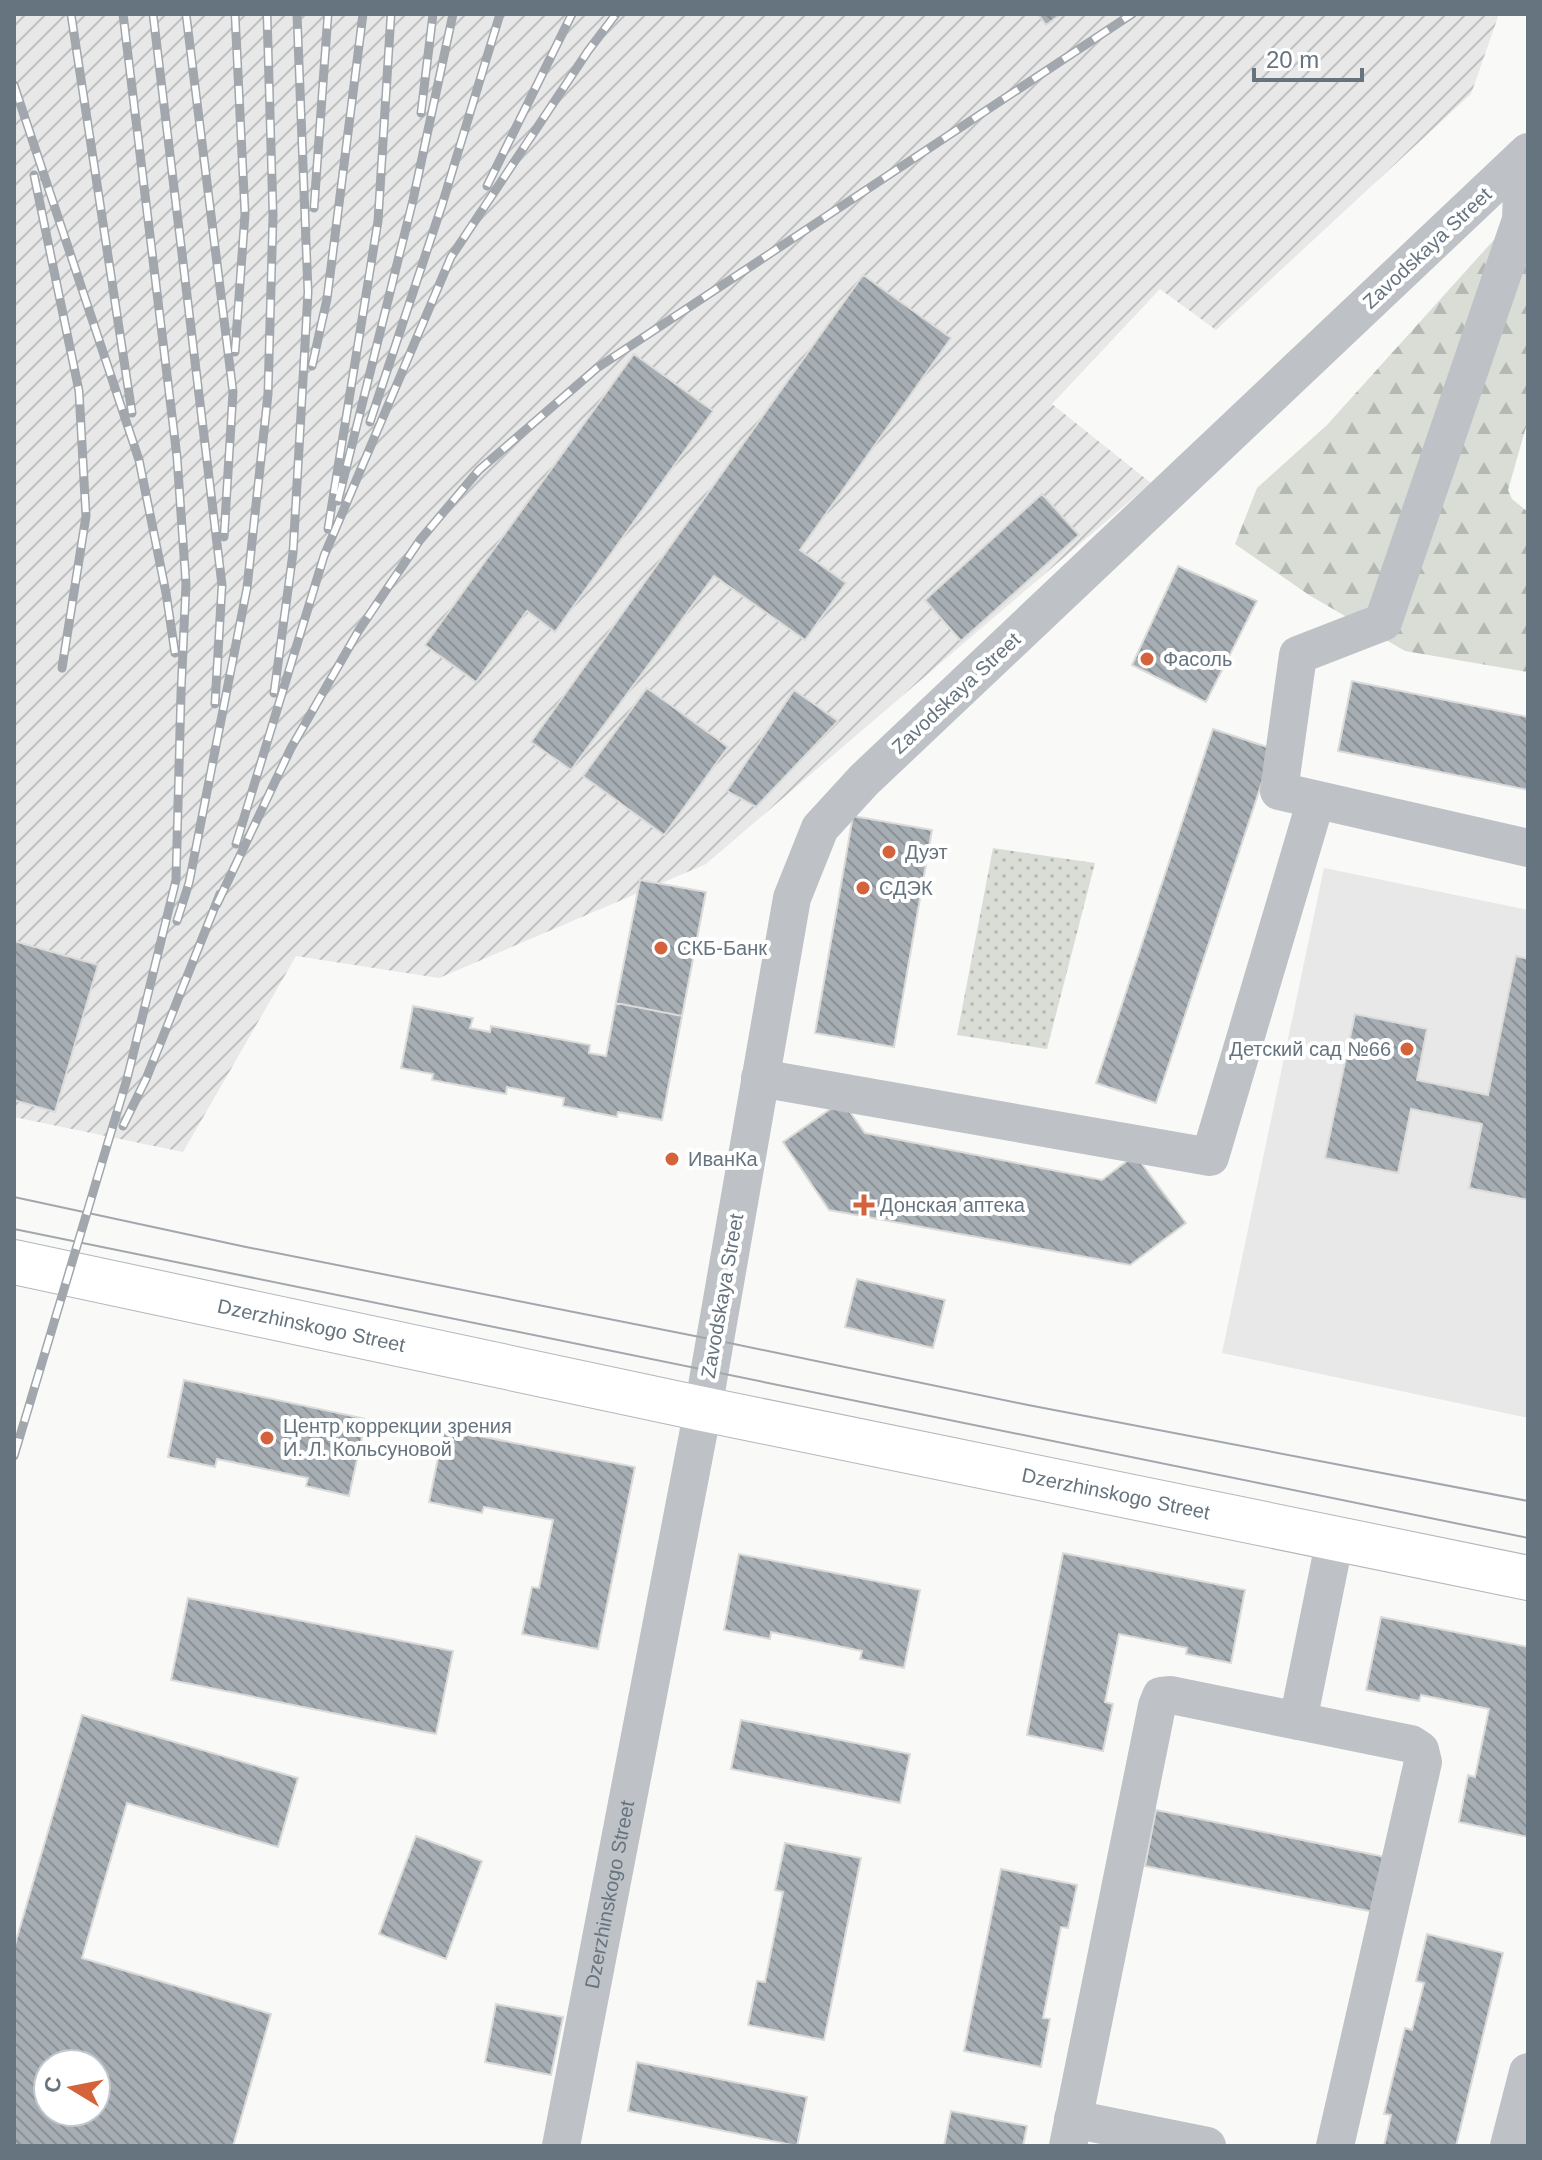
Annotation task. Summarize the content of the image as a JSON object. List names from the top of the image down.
{
  "streets": {
    "main road": ["Dzerzhinskogo Street"],
    "street": ["Zavodskaya Street"]
  },
  "crossings": [
    ["Zavodskaya Street", "Dzerzhinskogo Street"]
  ],
  "places": {
    "other": [
      "Фасоль",
      "Дуэт",
      "СДЭК",
      "СКБ-Банк",
      "Детский сад №66",
      "ИванКа",
      "Центр коррекции зрения И. Л. Кольсуновой"
    ],
    "health": ["Донская аптека"]
  },
  "scale_bar": "20 m",
  "north": "left"
}
